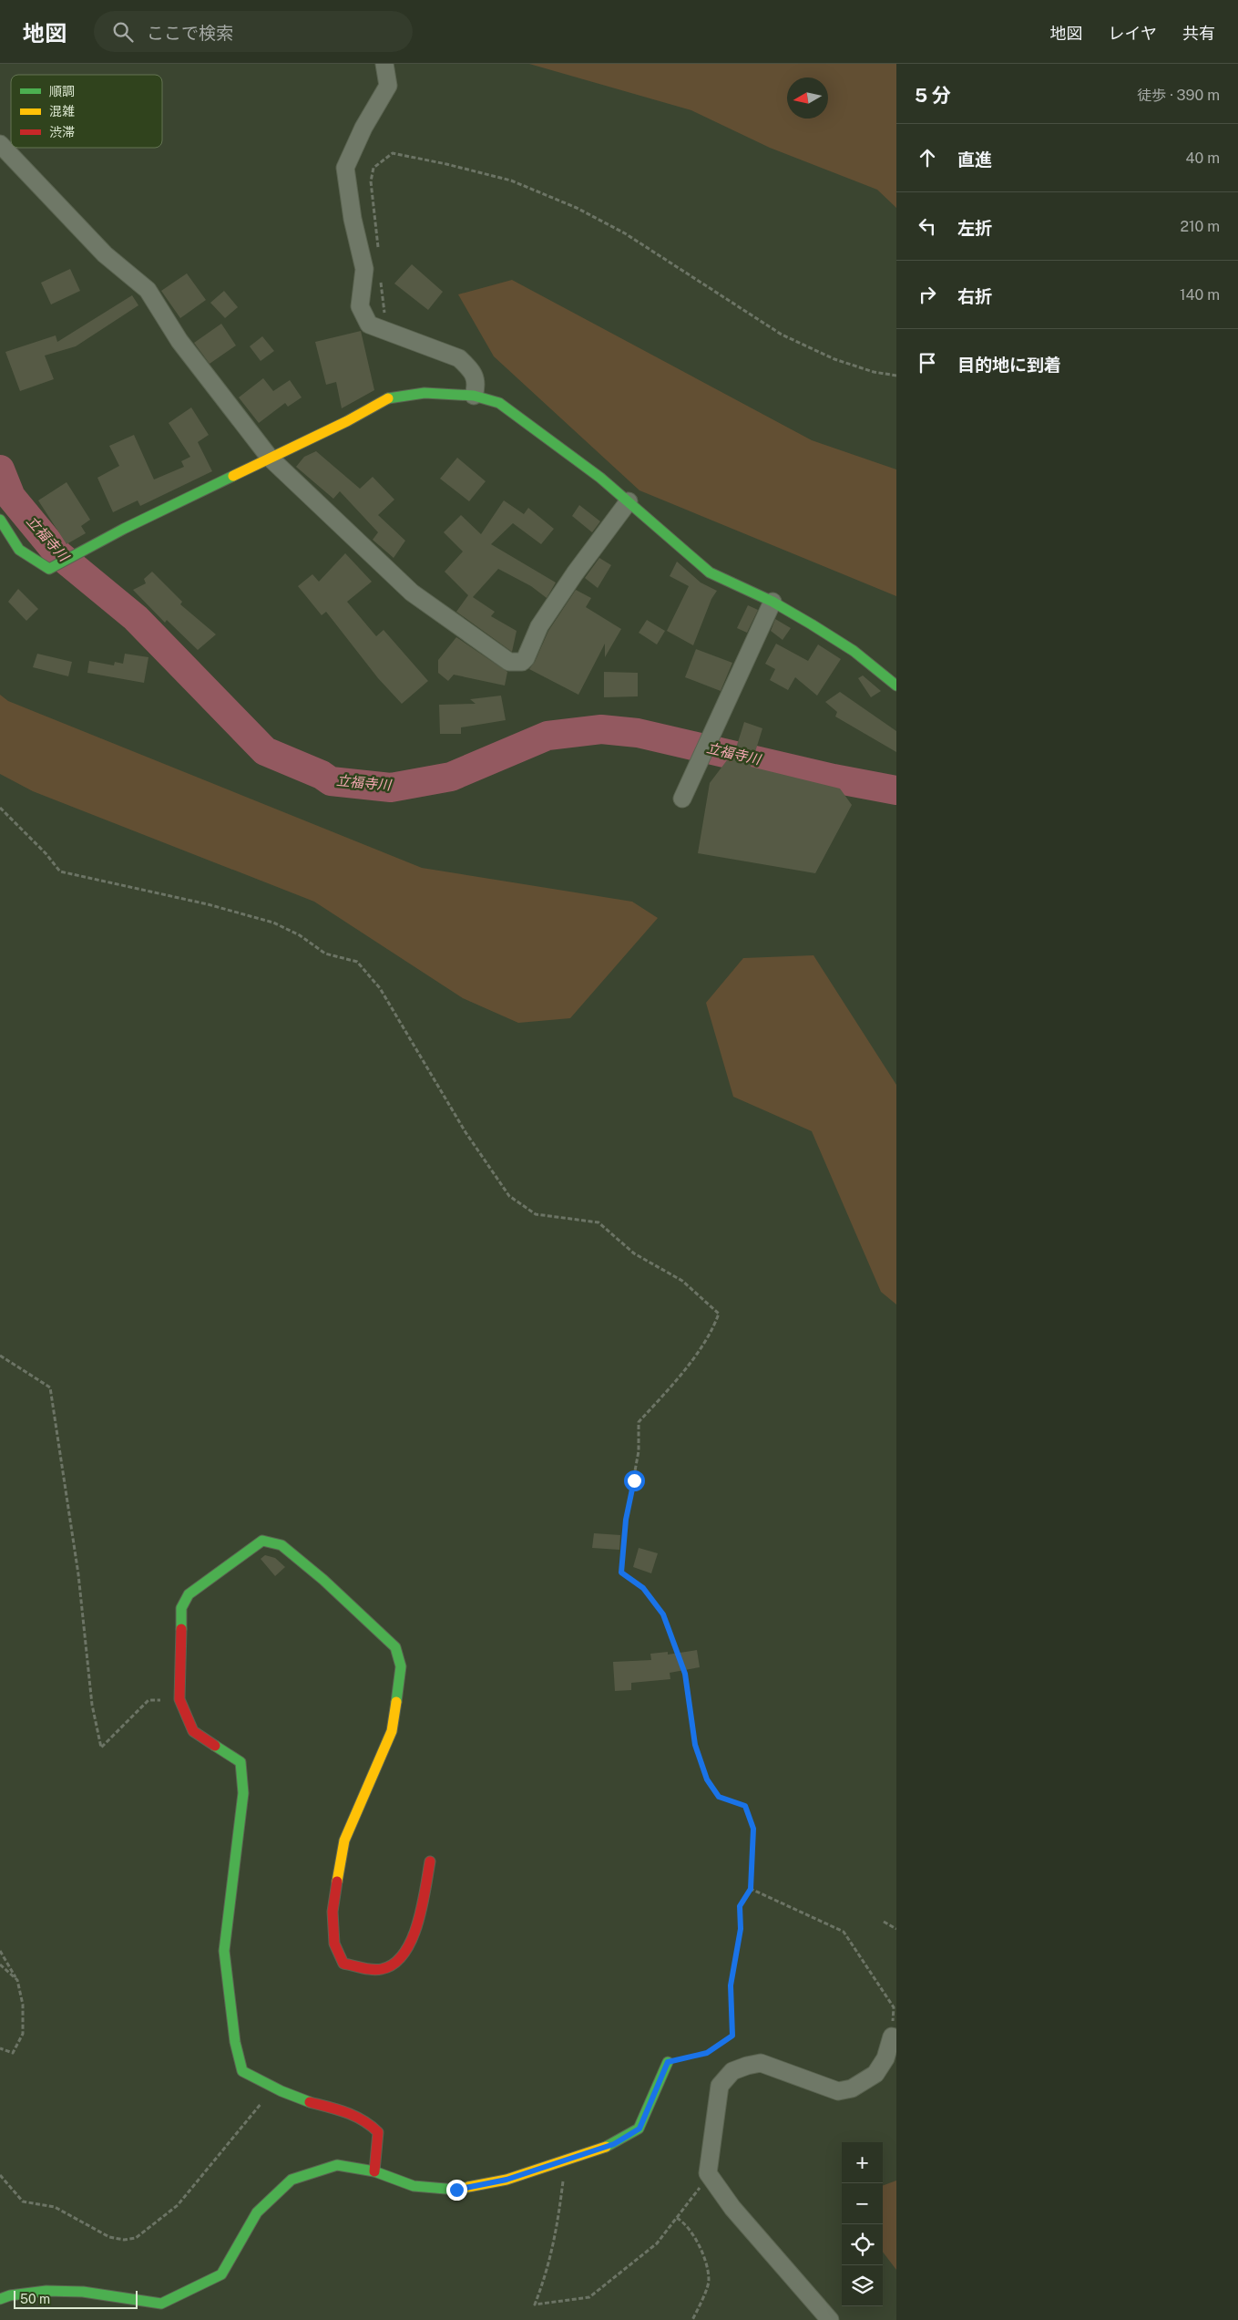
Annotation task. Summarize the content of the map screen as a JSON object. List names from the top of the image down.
{
  "water": ["立福寺川"],
  "legend": ["順調", "混雑", "渋滞"],
  "scale_bar": "50 m",
  "north": "left",
  "page": {
    "header": "地図",
    "search": "ここで検索",
    "nav": ["地図", "レイヤ", "共有"],
    "heading": ["5 分", "徒歩 · 390 m"],
    "list": [
      ["直進", "40 m"],
      ["左折", "210 m"],
      ["右折", "140 m"],
      "目的地に到着"
    ],
    "map_buttons": ["+", "−"],
    "scale": "50 m"
  }
}
